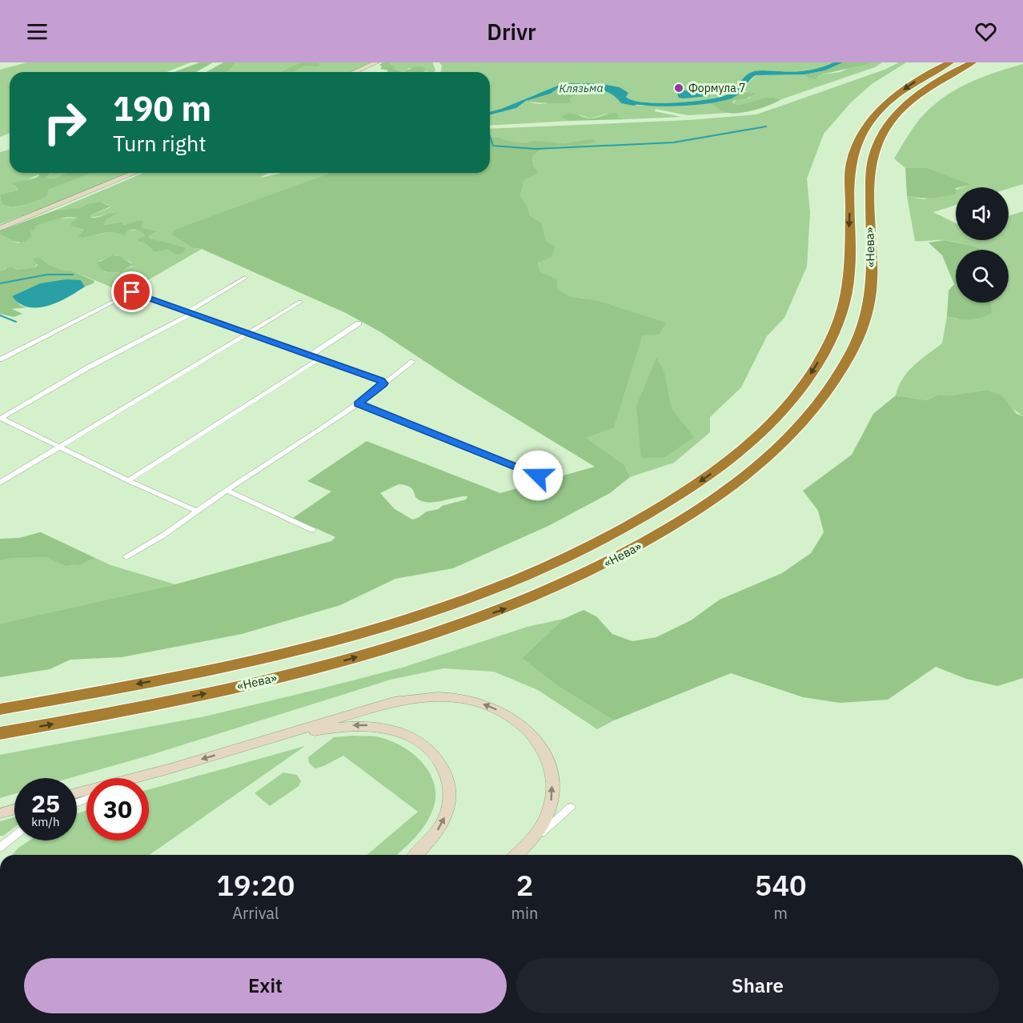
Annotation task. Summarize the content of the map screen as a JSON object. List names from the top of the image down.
{
  "streets": {
    "highway": ["«Нева»"]
  },
  "water": ["Клязьма"],
  "places": ["Формула 7"],
  "page": {
    "header": "Drivr",
    "turn": ["190 m", "Turn right"],
    "speed": "25 km/h",
    "limit": "30",
    "eta": [
      "19:20",
      "Arrival",
      "2",
      "min",
      "540",
      "m"
    ],
    "buttons": ["Exit", "Share"]
  }
}
